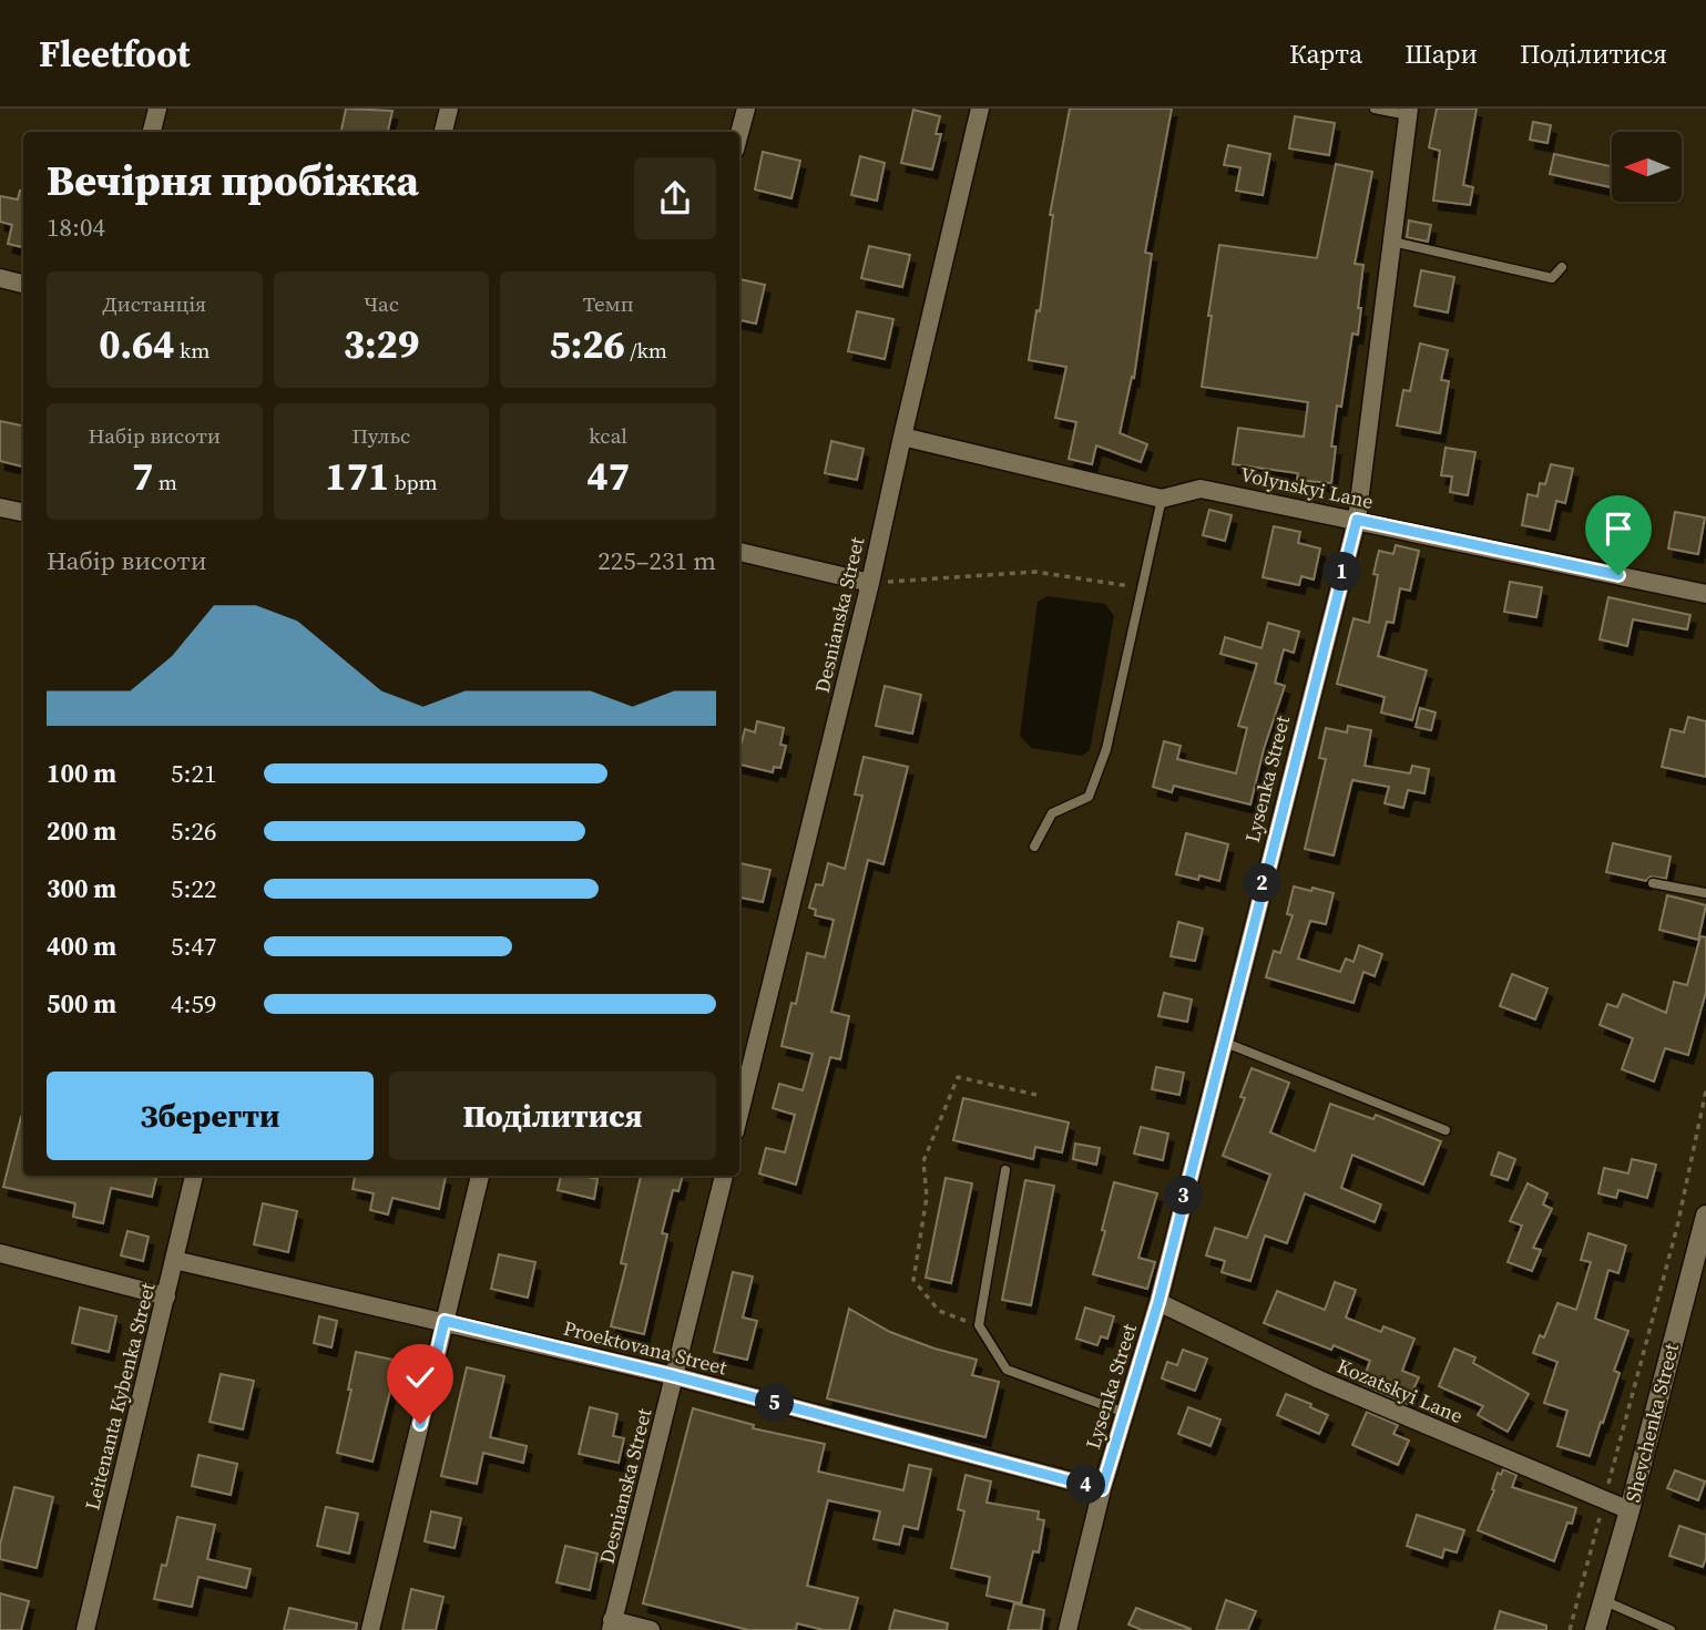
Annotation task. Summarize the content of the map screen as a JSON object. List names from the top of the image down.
{
  "streets": {
    "street": [
      "Volynskyi Lane",
      "Desnianska Street",
      "Lysenka Street",
      "Proektovana Street",
      "Kozatskyi Lane",
      "Leitenanta Kybenka Street",
      "Shevchenka Street"
    ]
  },
  "crossings": [
    ["Volynskyi Lane", "Desnianska Street"],
    ["Volynskyi Lane", "Lysenka Street"],
    ["Desnianska Street", "Proektovana Street"],
    ["Lysenka Street", "Proektovana Street"],
    ["Lysenka Street", "Kozatskyi Lane"],
    ["Proektovana Street", "Leitenanta Kybenka Street"],
    ["Kozatskyi Lane", "Shevchenka Street"]
  ],
  "north": "left",
  "page": {
    "header": "Fleetfoot",
    "nav": ["Карта", "Шари", "Поділитися"],
    "heading": ["Вечірня пробіжка", "18:04"],
    "stats": [
      ["Дистанція", "0.64 km"],
      ["Час", "3:29"],
      ["Темп", "5:26 /km"],
      ["Набір висоти", "7 m"],
      ["Пульс", "171 bpm"],
      ["kcal", "47"]
    ],
    "chart": ["Набір висоти", "225–231 m"],
    "pins": [
      "1",
      "2",
      "3",
      "5",
      "4"
    ],
    "list": [
      {
        "name": "100 m",
        "note": "5:21"
      },
      {
        "name": "200 m",
        "note": "5:26"
      },
      {
        "name": "300 m",
        "note": "5:22"
      },
      {
        "name": "400 m",
        "note": "5:47"
      },
      {
        "name": "500 m",
        "note": "4:59"
      }
    ],
    "buttons": ["Зберегти", "Поділитися"]
  }
}
